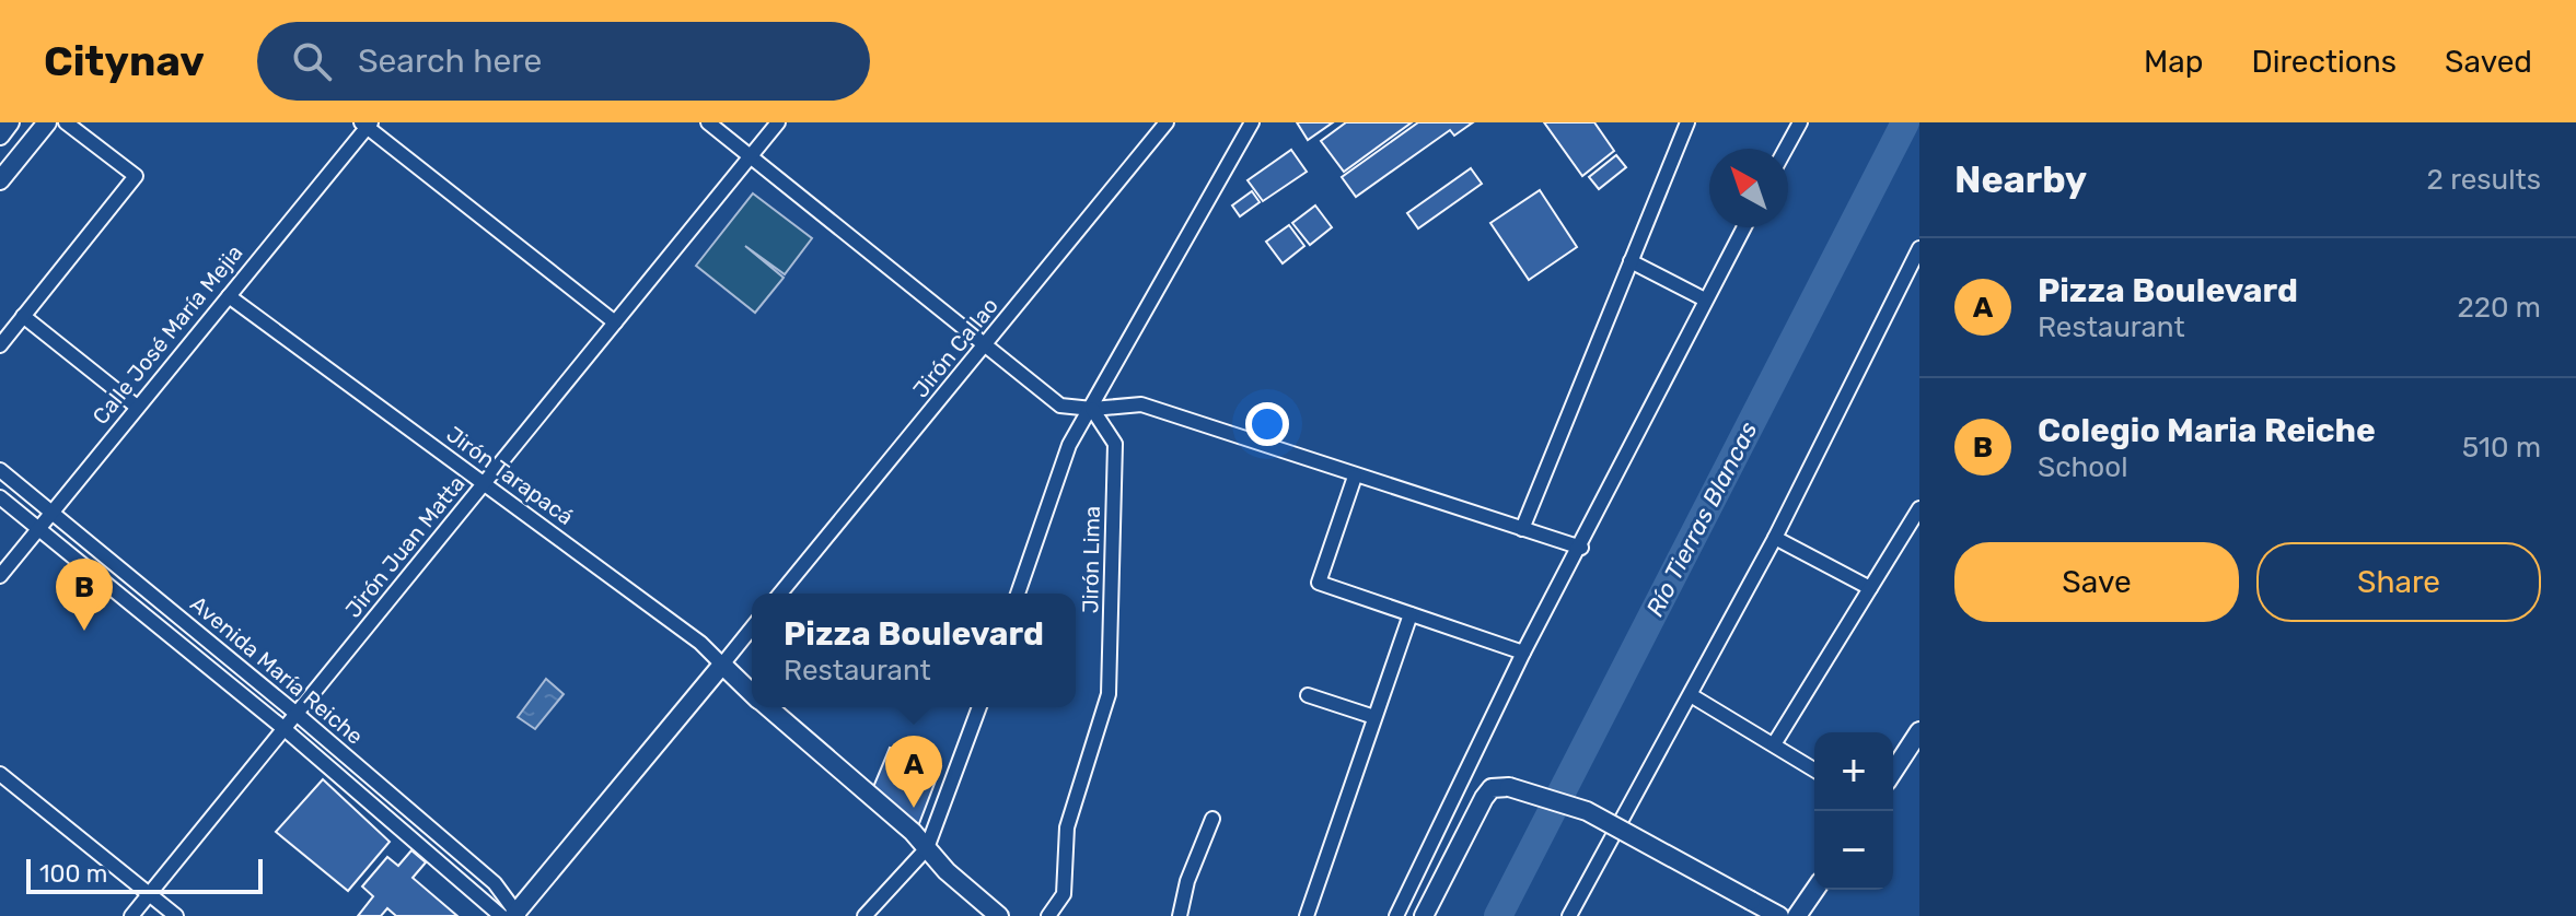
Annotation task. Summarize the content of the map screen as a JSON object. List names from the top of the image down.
{
  "streets": {
    "street": [
      "Calle José María Mejia",
      "Jirón Callao",
      "Jirón Tarapacá",
      "Jirón Juan Matta",
      "Jirón Lima",
      "Avenida María Reiche"
    ]
  },
  "crossings": [
    ["Calle José María Mejia", "Jirón Tarapacá"],
    ["Calle José María Mejia", "Avenida María Reiche"],
    ["Jirón Tarapacá", "Jirón Juan Matta"],
    ["Jirón Juan Matta", "Avenida María Reiche"]
  ],
  "water": ["Río Tierras Blancas"],
  "scale_bar": "100 m",
  "north": "top left",
  "page": {
    "header": "Citynav",
    "search": "Search here",
    "nav": ["Map", "Directions", "Saved"],
    "heading": ["Nearby", "2 results"],
    "list": [
      {
        "mark": "A",
        "name": "Pizza Boulevard",
        "note": "Restaurant",
        "value": "220 m"
      },
      {
        "mark": "B",
        "name": "Colegio Maria Reiche",
        "note": "School",
        "value": "510 m"
      }
    ],
    "buttons": ["Save", "Share"],
    "pins": ["B", "A"],
    "popup": ["Pizza Boulevard", "Restaurant"],
    "map_buttons": ["+", "−"],
    "scale": "100 m"
  }
}
